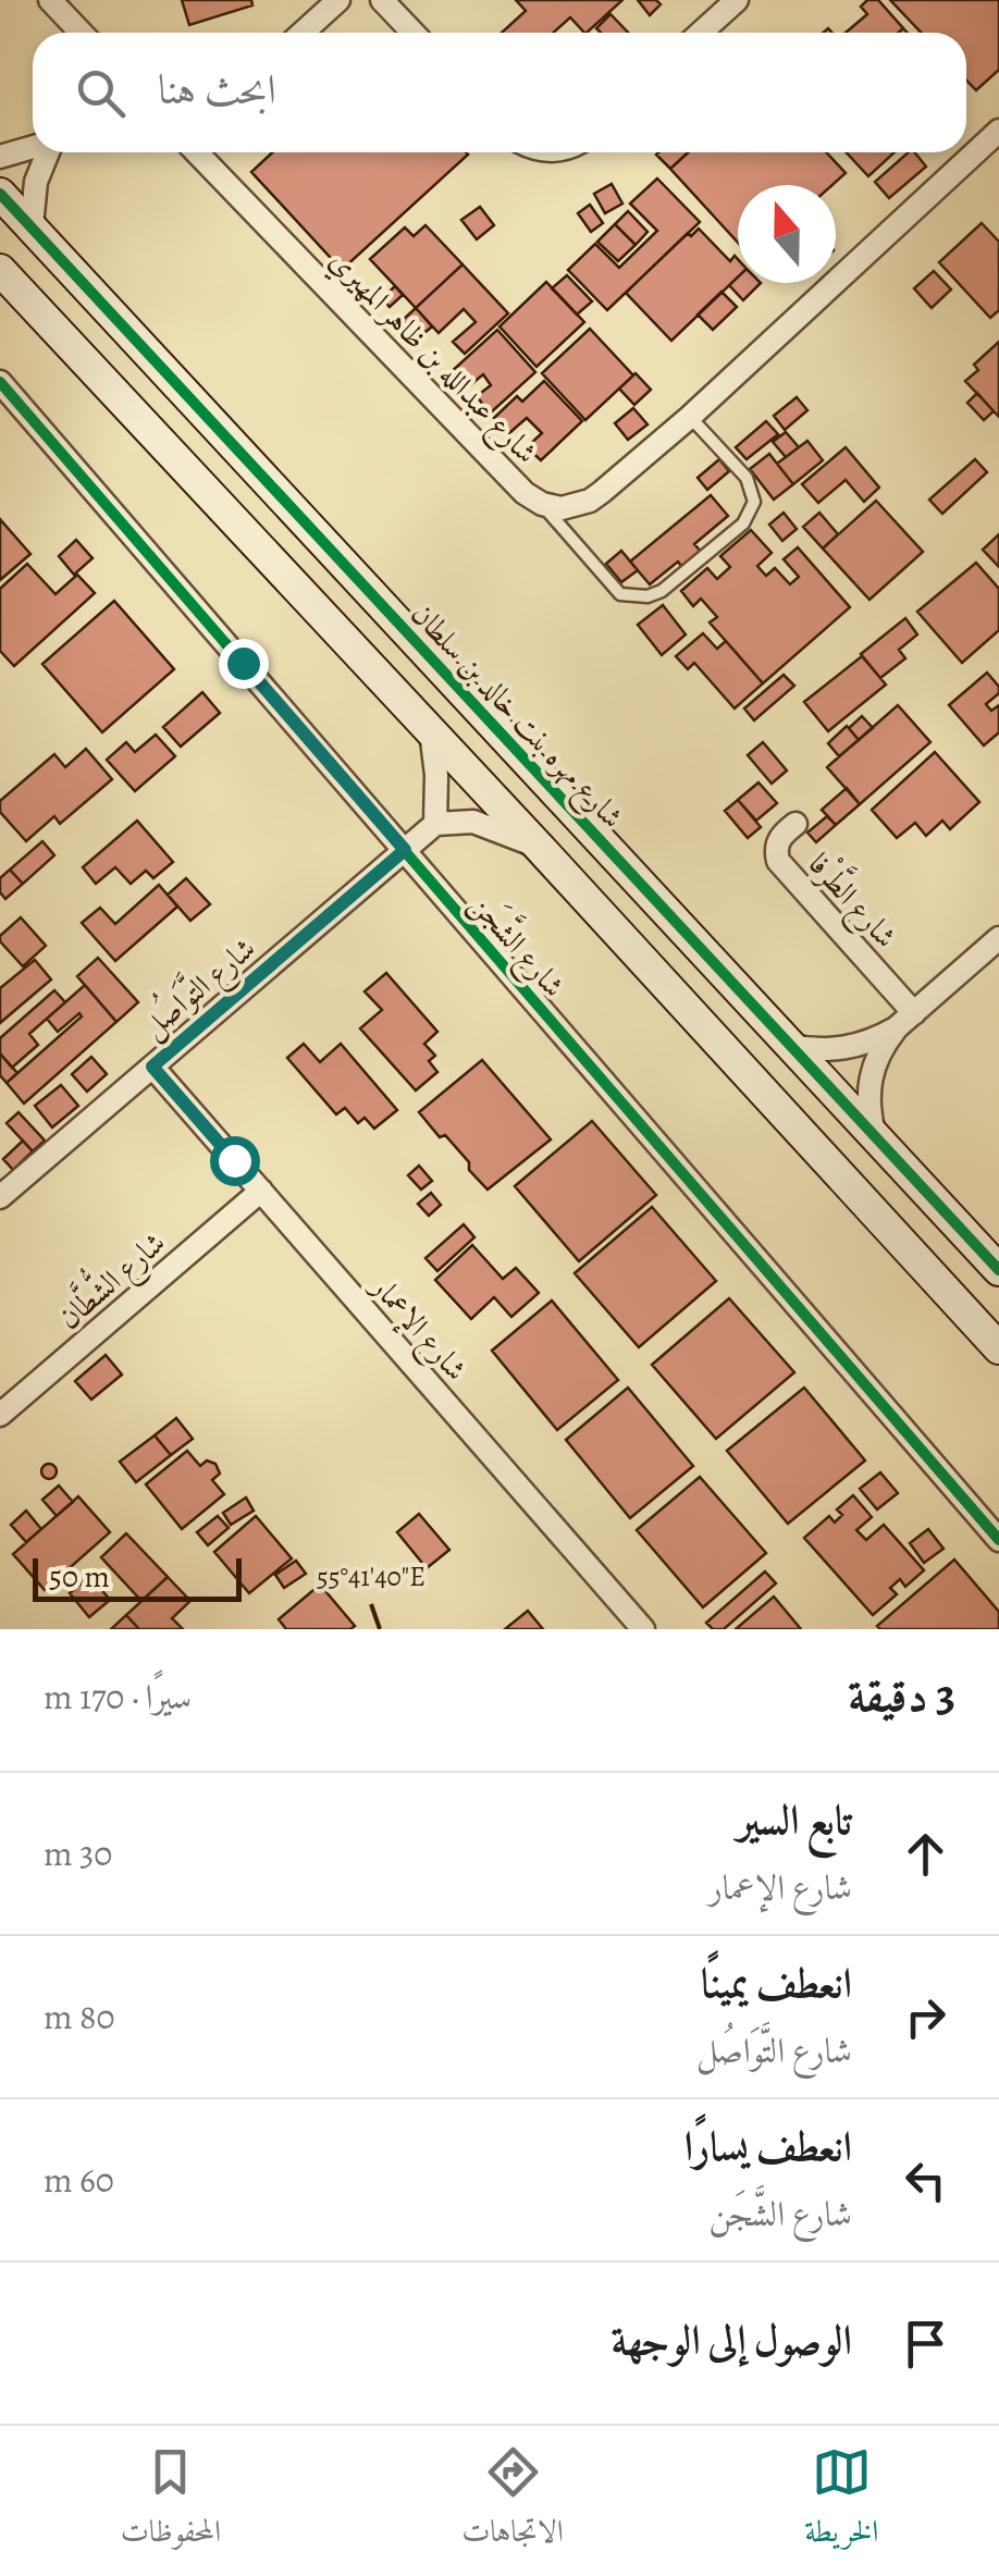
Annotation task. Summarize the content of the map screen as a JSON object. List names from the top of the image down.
{
  "streets": {
    "street": [
      "شارع عبدالله بن ظاهر المهيري",
      "شارع مهره بنت خالد بن سلطان",
      "شارع الطَّرْفا",
      "شارع الشَّجَن",
      "شارع التَّوَاصُل",
      "شارع الشُّطَّان",
      "شارع الإعمار"
    ]
  },
  "crossings": [
    ["شارع الشَّجَن", "شارع التَّوَاصُل"],
    ["شارع التَّوَاصُل", "شارع الإعمار"],
    ["شارع الشُّطَّان", "شارع الإعمار"]
  ],
  "scale_bar": "50 m",
  "north": "top",
  "page": {
    "search": "ابحث هنا",
    "scale": "50 m",
    "heading": ["3 دقيقة", "سيرًا · 170 m"],
    "list": [
      ["تابع السير", "شارع الإعمار", "30 m"],
      ["انعطف يمينًا", "شارع التَّوَاصُل", "80 m"],
      ["انعطف يسارًا", "شارع الشَّجَن", "60 m"],
      "الوصول إلى الوجهة"
    ],
    "nav": ["الخريطة", "الاتجاهات", "المحفوظات"]
  },
  "coordinates": ["55°41'40\"E"]
}
